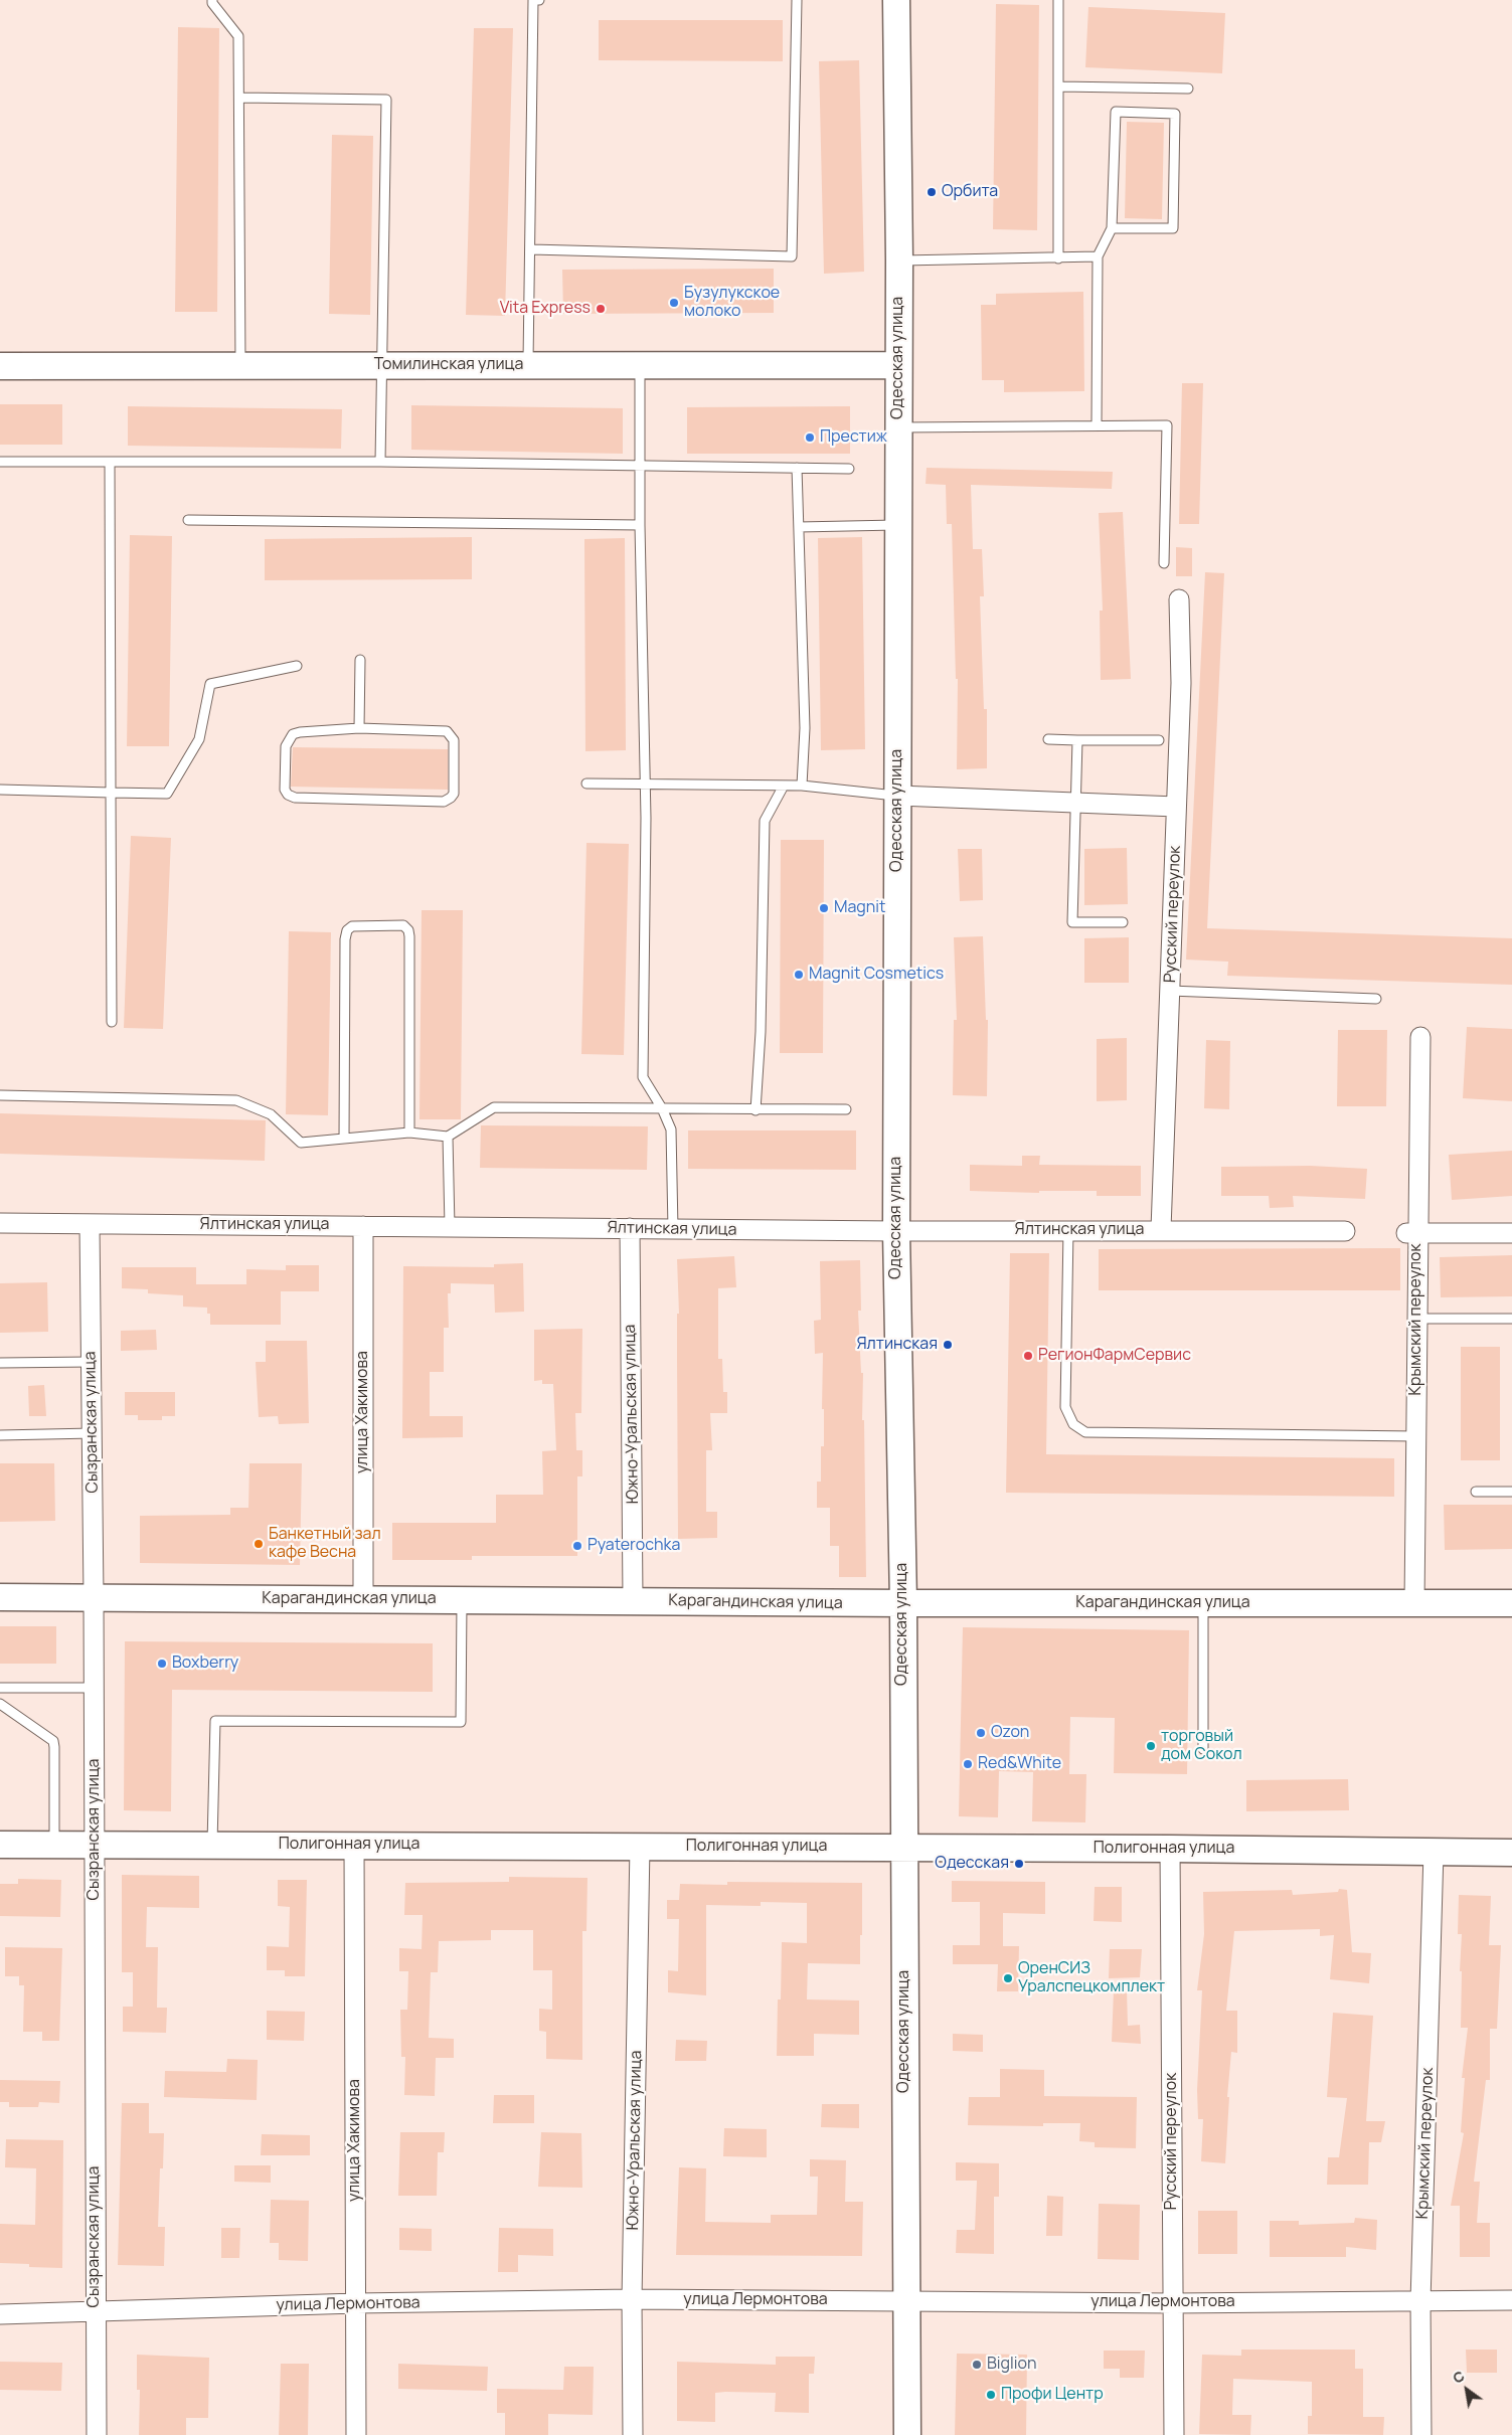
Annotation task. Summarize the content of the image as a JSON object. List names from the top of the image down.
{
  "streets": {
    "street": [
      "Одесская улица",
      "Томилинская улица",
      "Русский переулок",
      "Ялтинская улица",
      "Крымский переулок",
      "улица Хакимова",
      "Южно-Уральская улица",
      "Сызранская улица",
      "Карагандинская улица",
      "Полигонная улица",
      "улица Лермонтова"
    ]
  },
  "crossings": [
    ["Одесская улица", "Томилинская улица"],
    ["Одесская улица", "Ялтинская улица"],
    ["Одесская улица", "Карагандинская улица"],
    ["Одесская улица", "Полигонная улица"],
    ["Одесская улица", "улица Лермонтова"],
    ["Русский переулок", "Ялтинская улица"],
    ["Русский переулок", "Полигонная улица"],
    ["Русский переулок", "улица Лермонтова"],
    ["Ялтинская улица", "улица Хакимова"],
    ["Ялтинская улица", "Южно-Уральская улица"],
    ["Ялтинская улица", "Сызранская улица"],
    ["Крымский переулок", "Карагандинская улица"],
    ["Крымский переулок", "Полигонная улица"],
    ["Крымский переулок", "улица Лермонтова"],
    ["улица Хакимова", "Карагандинская улица"],
    ["улица Хакимова", "Полигонная улица"],
    ["улица Хакимова", "улица Лермонтова"],
    ["Южно-Уральская улица", "Карагандинская улица"],
    ["Южно-Уральская улица", "Полигонная улица"],
    ["Южно-Уральская улица", "улица Лермонтова"],
    ["Сызранская улица", "Карагандинская улица"],
    ["Сызранская улица", "Полигонная улица"],
    ["Сызранская улица", "улица Лермонтова"]
  ],
  "places": [
    "Орбита",
    "Бузулукское молоко",
    "Vita Express",
    "Престиж",
    "Magnit",
    "Magnit Cosmetics",
    "Ялтинская",
    "РегионФармСервис",
    "Банкетный зал кафе Весна",
    "Pyaterochka",
    "Boxberry",
    "Ozon",
    "торговый дом Сокол",
    "Red&White",
    "Одесская",
    "ОренСИЗ Уралспецкомплект",
    "Biglion",
    "Профи Центр"
  ],
  "north": "top left"
}
